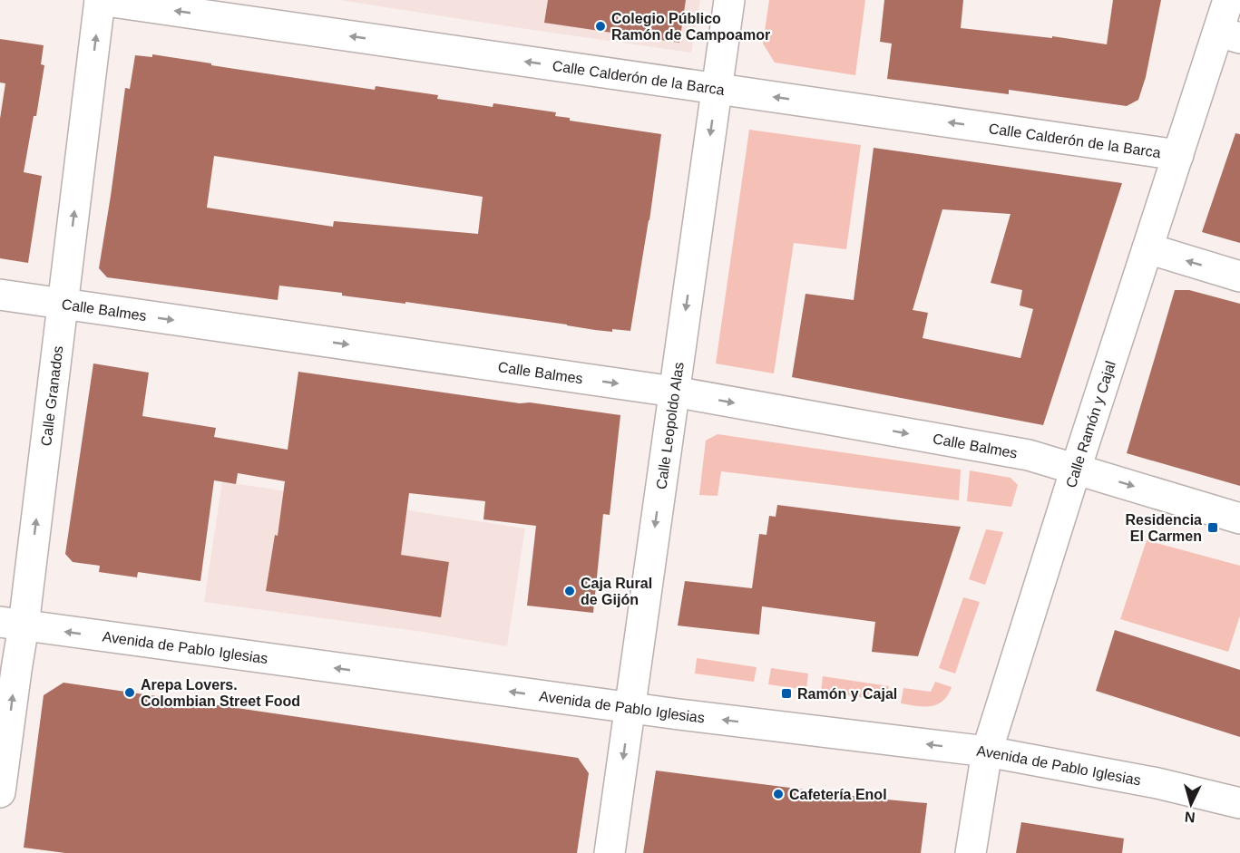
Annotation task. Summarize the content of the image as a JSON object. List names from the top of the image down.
{
  "streets": {
    "street": [
      "Calle Calderón de la Barca",
      "Calle Balmes",
      "Calle Granados",
      "Calle Ramón y Cajal",
      "Calle Leopoldo Alas",
      "Avenida de Pablo Iglesias"
    ]
  },
  "crossings": [
    ["Calle Calderón de la Barca", "Calle Granados"],
    ["Calle Calderón de la Barca", "Calle Ramón y Cajal"],
    ["Calle Calderón de la Barca", "Calle Leopoldo Alas"],
    ["Calle Balmes", "Calle Granados"],
    ["Calle Balmes", "Calle Ramón y Cajal"],
    ["Calle Balmes", "Calle Leopoldo Alas"],
    ["Calle Granados", "Avenida de Pablo Iglesias"],
    ["Calle Ramón y Cajal", "Avenida de Pablo Iglesias"],
    ["Calle Leopoldo Alas", "Avenida de Pablo Iglesias"]
  ],
  "one_way": [
    "Calle Calderón de la Barca",
    "Calle Balmes",
    "Calle Granados",
    "Calle Leopoldo Alas",
    "Avenida de Pablo Iglesias"
  ],
  "places": {
    "other": [
      "Colegio Público Ramón de Campoamor",
      "Caja Rural de Gijón",
      "Arepa Lovers. Colombian Street Food",
      "Cafetería Enol"
    ],
    "transit": ["Residencia El Carmen", "Ramón y Cajal"]
  },
  "north": "bottom"
}
